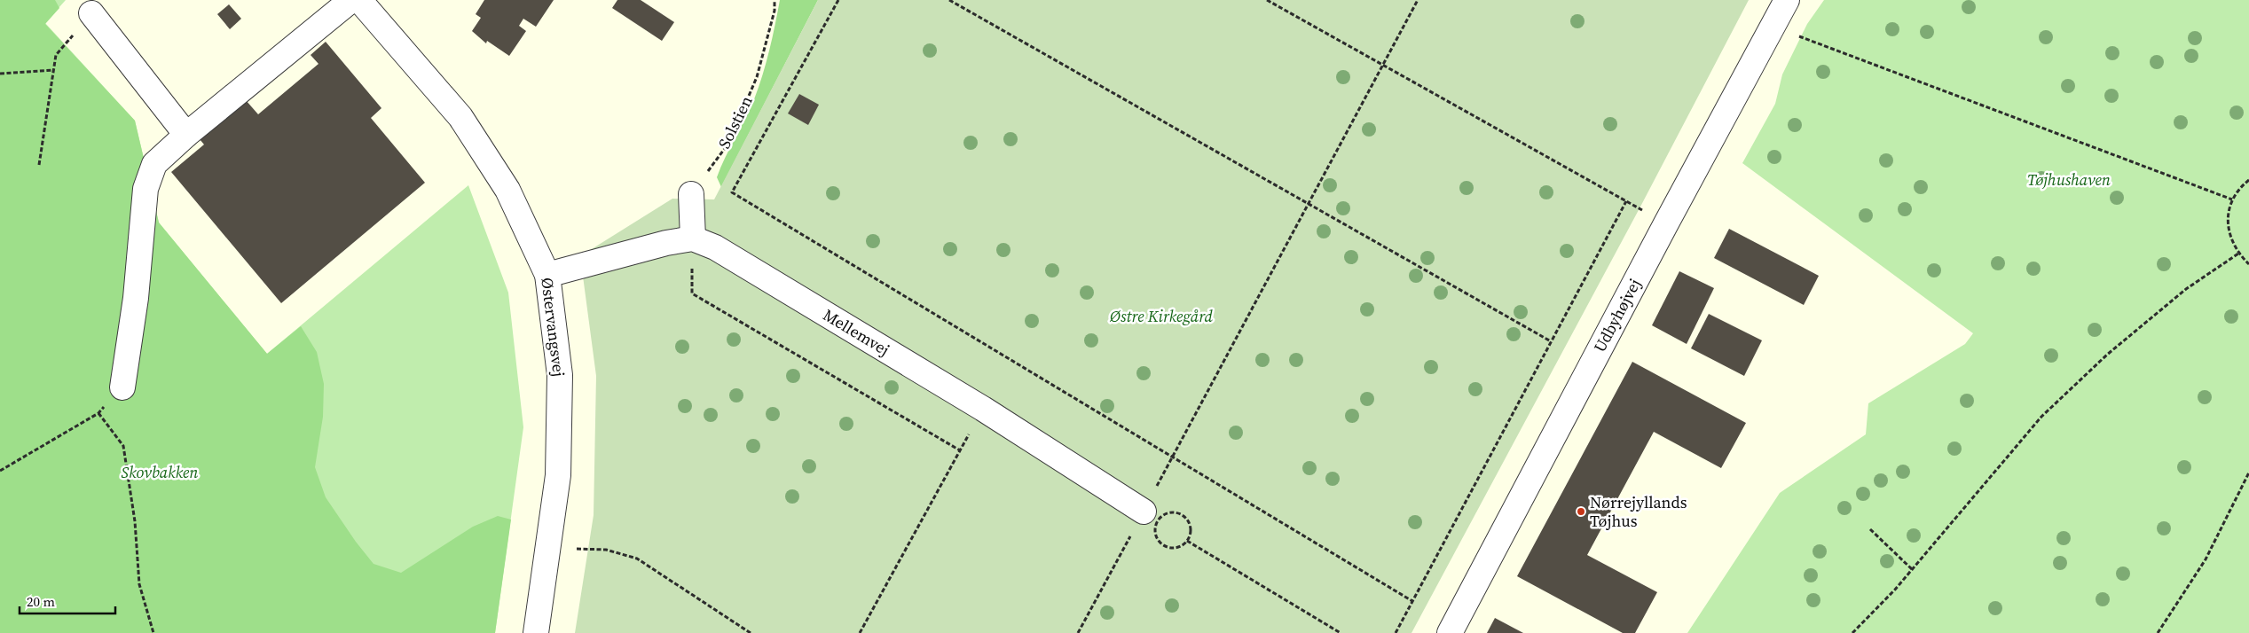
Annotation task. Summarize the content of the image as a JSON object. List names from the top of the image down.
{
  "streets": {
    "street": ["Udbyhøjvej", "Østervangsvej", "Mellemvej"],
    "path": ["Solstien"]
  },
  "parks": ["Tøjhushaven", "Østre Kirkegård", "Skovbakken"],
  "places": ["Nørrejyllands Tøjhus"],
  "scale_bar": "20 m"
}
